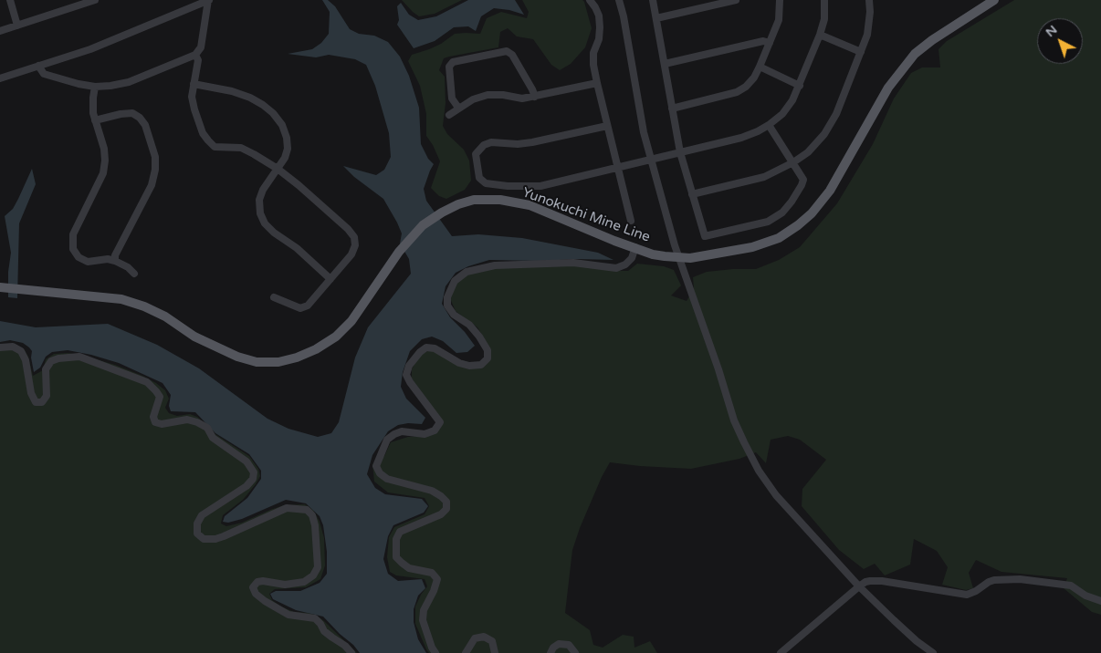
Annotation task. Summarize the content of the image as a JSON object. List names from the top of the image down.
{
  "streets": {
    "main road": ["Yunokuchi Mine Line"]
  },
  "north": "top left"
}
